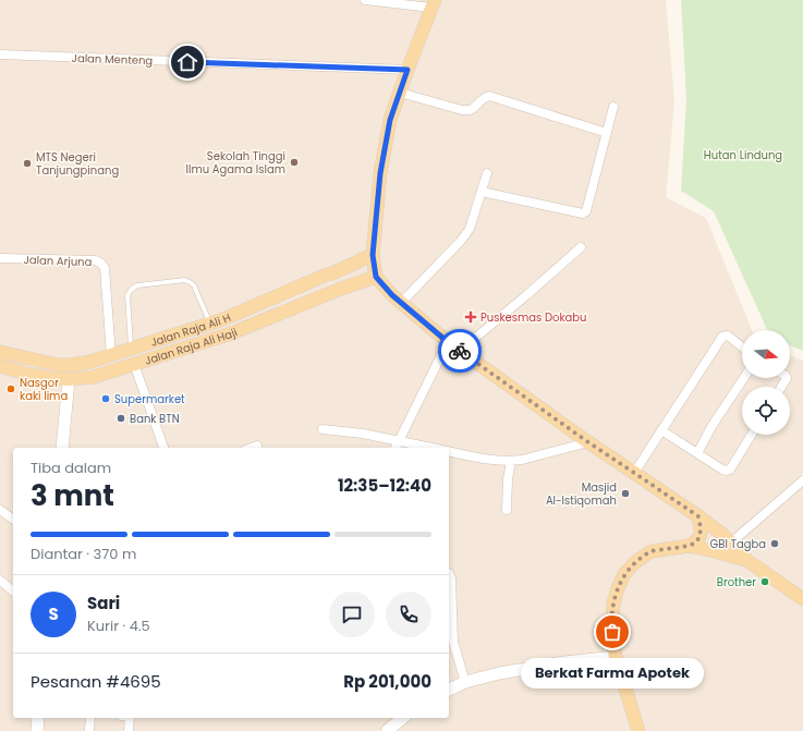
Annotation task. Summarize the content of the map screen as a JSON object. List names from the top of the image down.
{
  "streets": {
    "main road": ["Jalan Raja Ali H", "Jalan Raja Ali Haji"],
    "street": ["Jalan Menteng", "Jalan Arjuna"]
  },
  "crossings": [
    ["Jalan Arjuna", "Jalan Raja Ali H"]
  ],
  "parks": ["Hutan Lindung"],
  "places": {
    "other": [
      "Sekolah Tinggi Ilmu Agama Islam",
      "MTS Negeri Tanjungpinang",
      "Nasgor kaki lima",
      "Supermarket",
      "Bank BTN",
      "Masjid Al-Istiqomah",
      "GBI Tagba",
      "Brother",
      "Berkat Farma Apotek"
    ],
    "health": ["Puskesmas Dokabu"]
  },
  "north": "right",
  "page": {
    "heading": ["3 mnt", "Tiba dalam", "12:35–12:40"],
    "panel": [
      "Sari",
      "Kurir · 4.5",
      "Pesanan #4695",
      "Rp 201,000"
    ],
    "bar": "Diantar · 370 m",
    "round": "S",
    "bubble": "Berkat Farma Apotek"
  }
}
